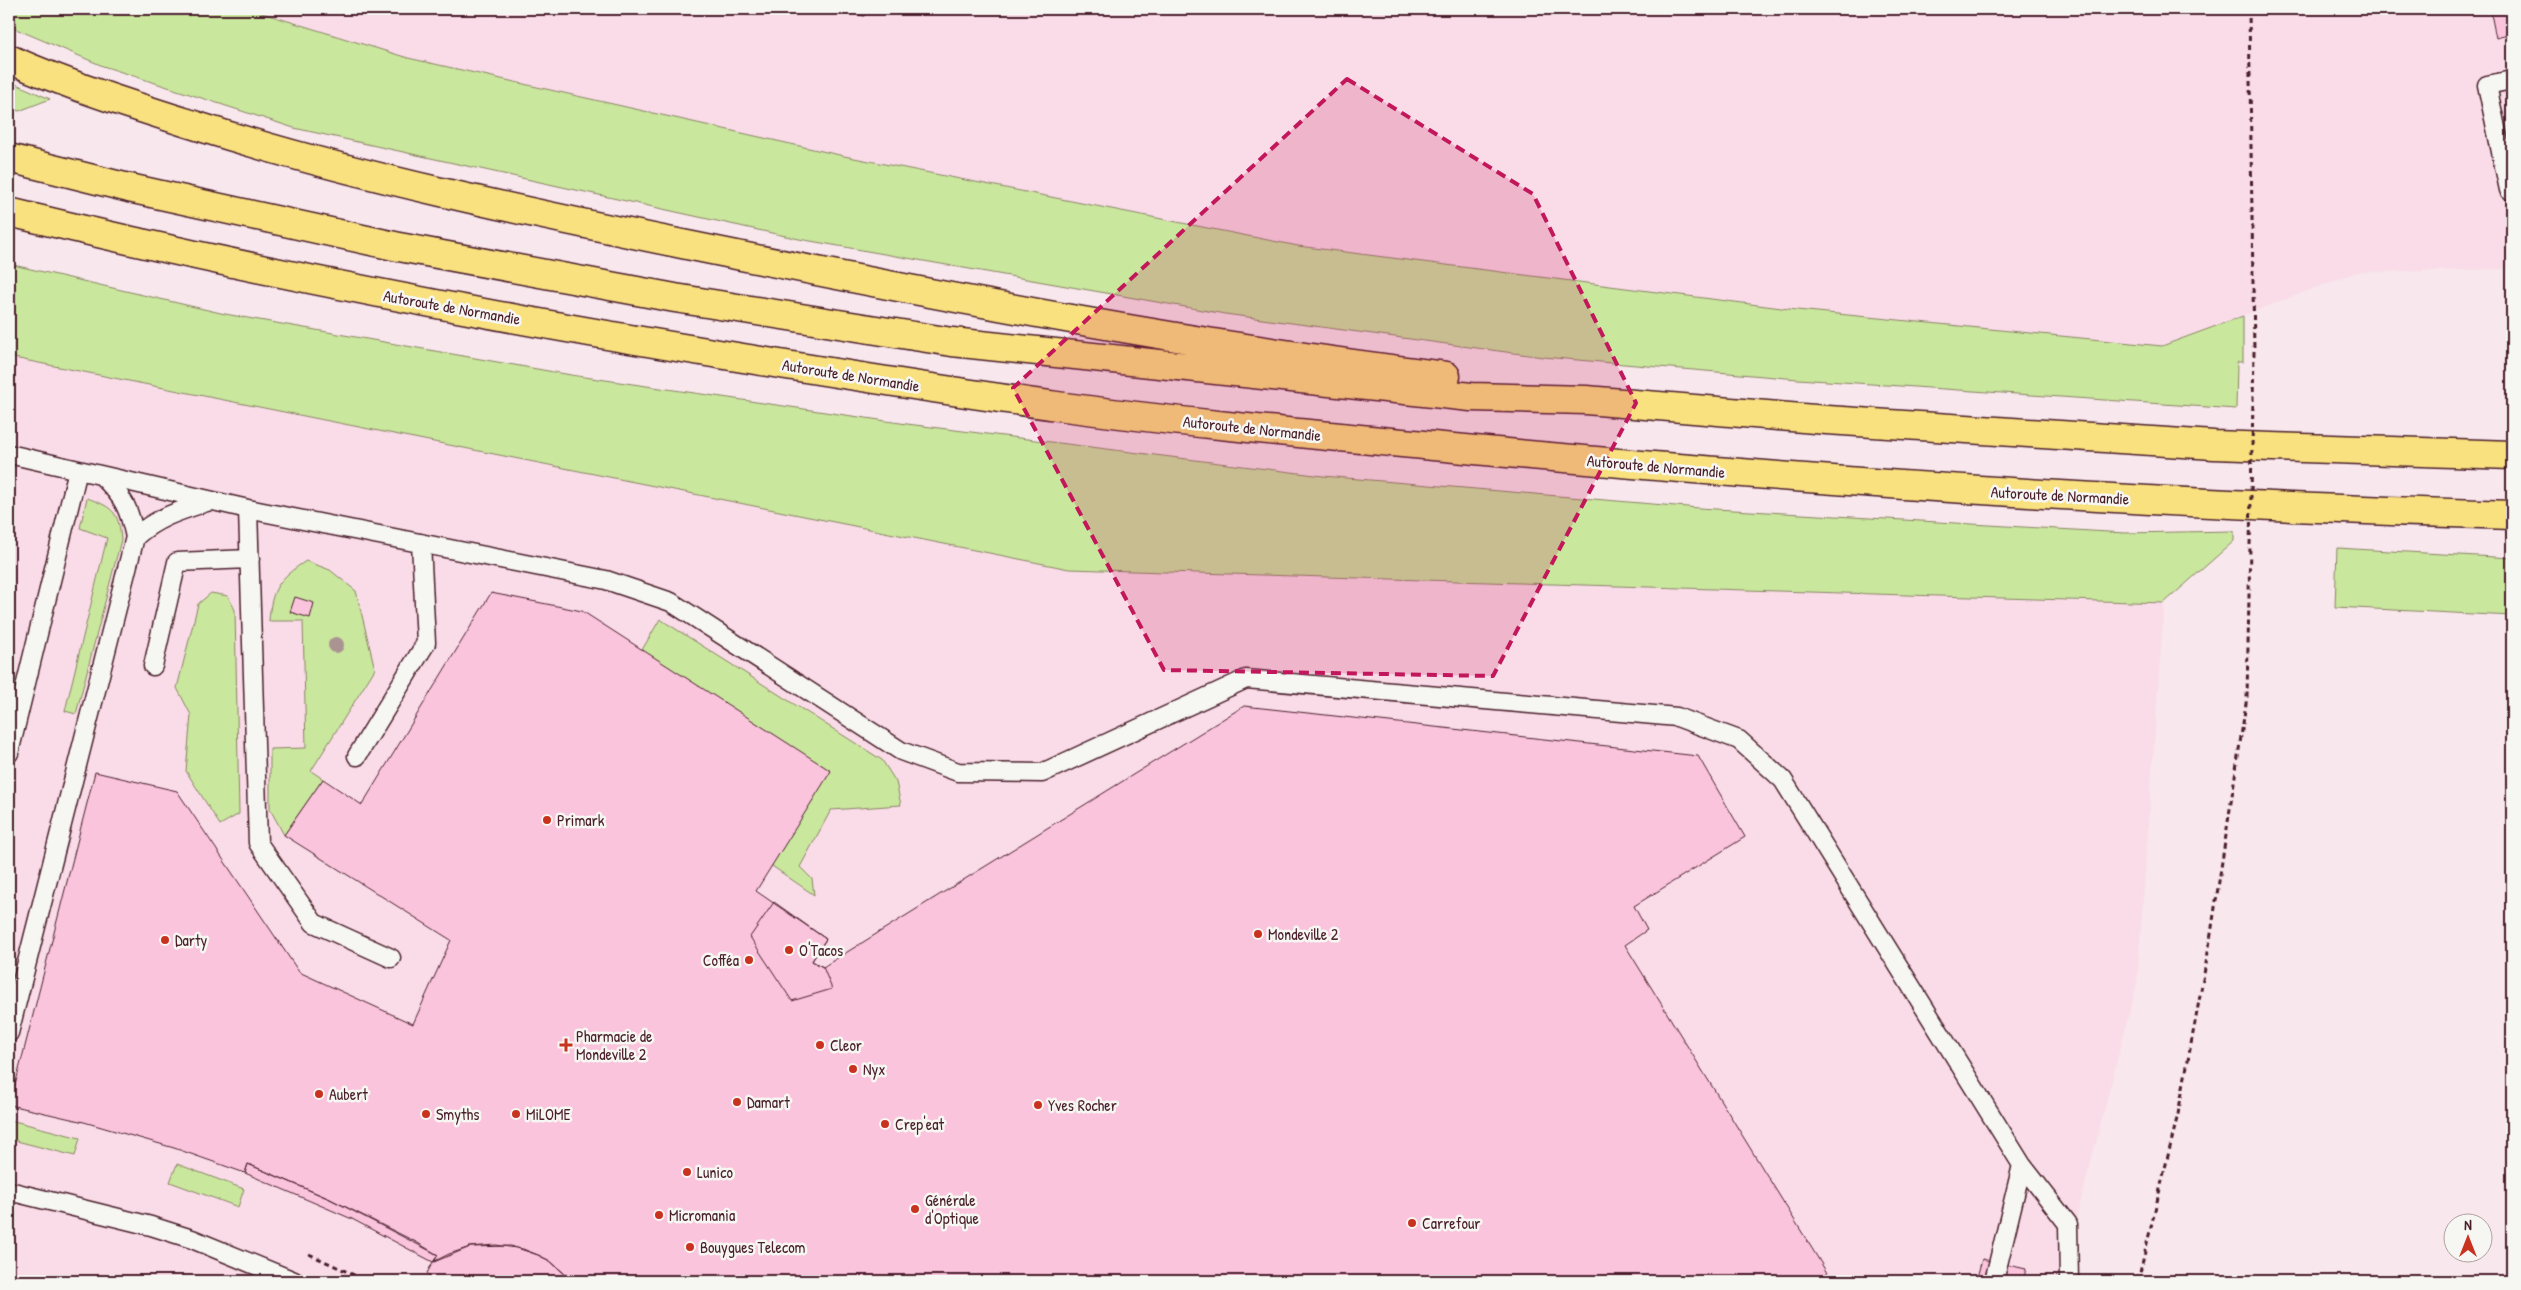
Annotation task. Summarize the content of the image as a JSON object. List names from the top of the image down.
{
  "streets": {
    "highway": ["Autoroute de Normandie"]
  },
  "places": {
    "other": [
      "Primark",
      "Mondeville 2",
      "Darty",
      "O'Tacos",
      "Cofféa",
      "Cleor",
      "Nyx",
      "Aubert",
      "Damart",
      "Yves Rocher",
      "Smyths",
      "MiLOME",
      "Crep'eat",
      "Lunico",
      "Générale d'Optique",
      "Micromania",
      "Carrefour",
      "Bouygues Telecom"
    ],
    "health": ["Pharmacie de Mondeville 2"]
  },
  "north": "top"
}
